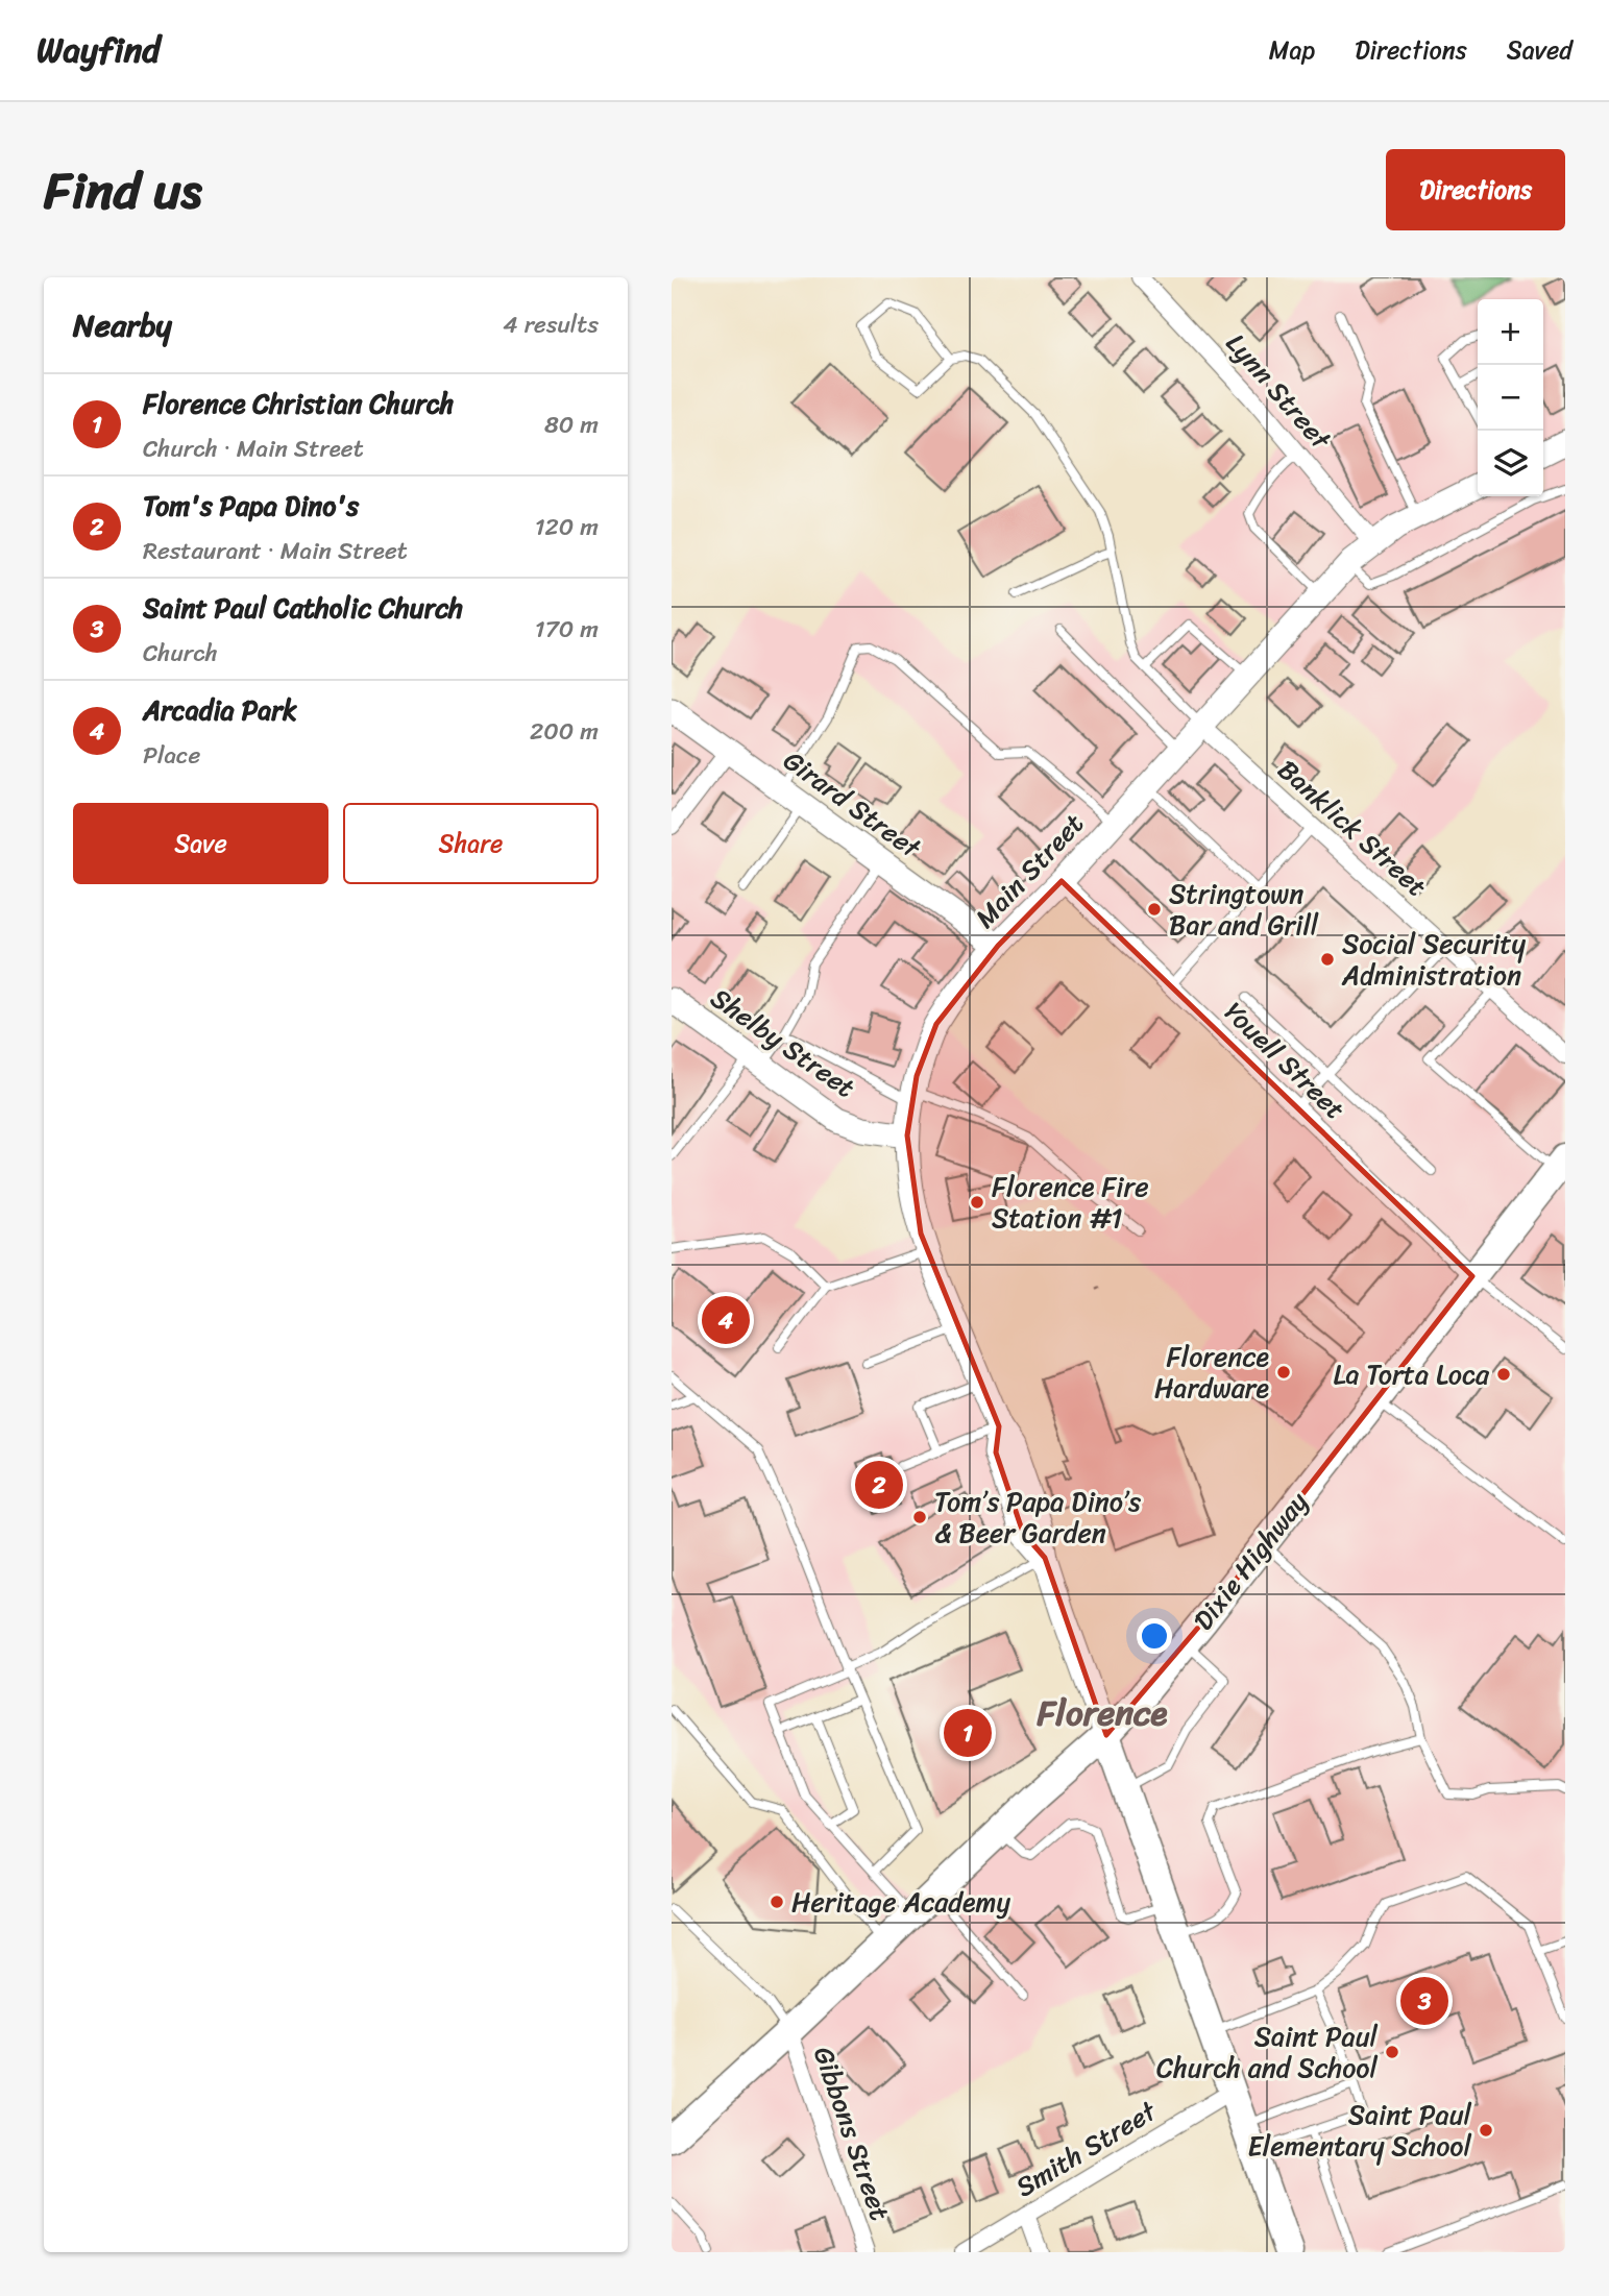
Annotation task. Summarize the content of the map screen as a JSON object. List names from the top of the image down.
{
  "streets": {
    "main road": ["Dixie Highway"],
    "street": [
      "Lynn Street",
      "Girard Street",
      "Banklick Street",
      "Main Street",
      "Shelby Street",
      "Youell Street",
      "Gibbons Street",
      "Smith Street"
    ]
  },
  "crossings": [
    ["Lynn Street", "Main Street"],
    ["Girard Street", "Main Street"],
    ["Banklick Street", "Main Street"],
    ["Main Street", "Shelby Street"],
    ["Main Street", "Youell Street"],
    ["Main Street", "Dixie Highway"],
    ["Youell Street", "Dixie Highway"],
    ["Dixie Highway", "Gibbons Street"]
  ],
  "districts": ["Florence"],
  "places": [
    "Stringtown Bar and Grill",
    "Social Security Administration",
    "Florence Fire Station #1",
    "Florence Hardware",
    "La Torta Loca",
    "Tom’s Papa Dino’s & Beer Garden",
    "Heritage Academy",
    "Saint Paul Church and School",
    "Saint Paul Elementary School"
  ],
  "page": {
    "header": "Wayfind",
    "nav": ["Map", "Directions", "Saved"],
    "title": "Find us",
    "buttons": [
      "Directions",
      ["Save", "Share"]
    ],
    "heading": ["Nearby", "4 results"],
    "map_buttons": ["+", "−"],
    "list": [
      {
        "mark": "1",
        "name": "Florence Christian Church",
        "note": "Church · Main Street",
        "value": "80 m"
      },
      {
        "mark": "2",
        "name": "Tom's Papa Dino's",
        "note": "Restaurant · Main Street",
        "value": "120 m"
      },
      {
        "mark": "3",
        "name": "Saint Paul Catholic Church",
        "note": "Church",
        "value": "170 m"
      },
      {
        "mark": "4",
        "name": "Arcadia Park",
        "note": "Place",
        "value": "200 m"
      }
    ],
    "pins": [
      "4",
      "2",
      "1",
      "3"
    ]
  }
}
